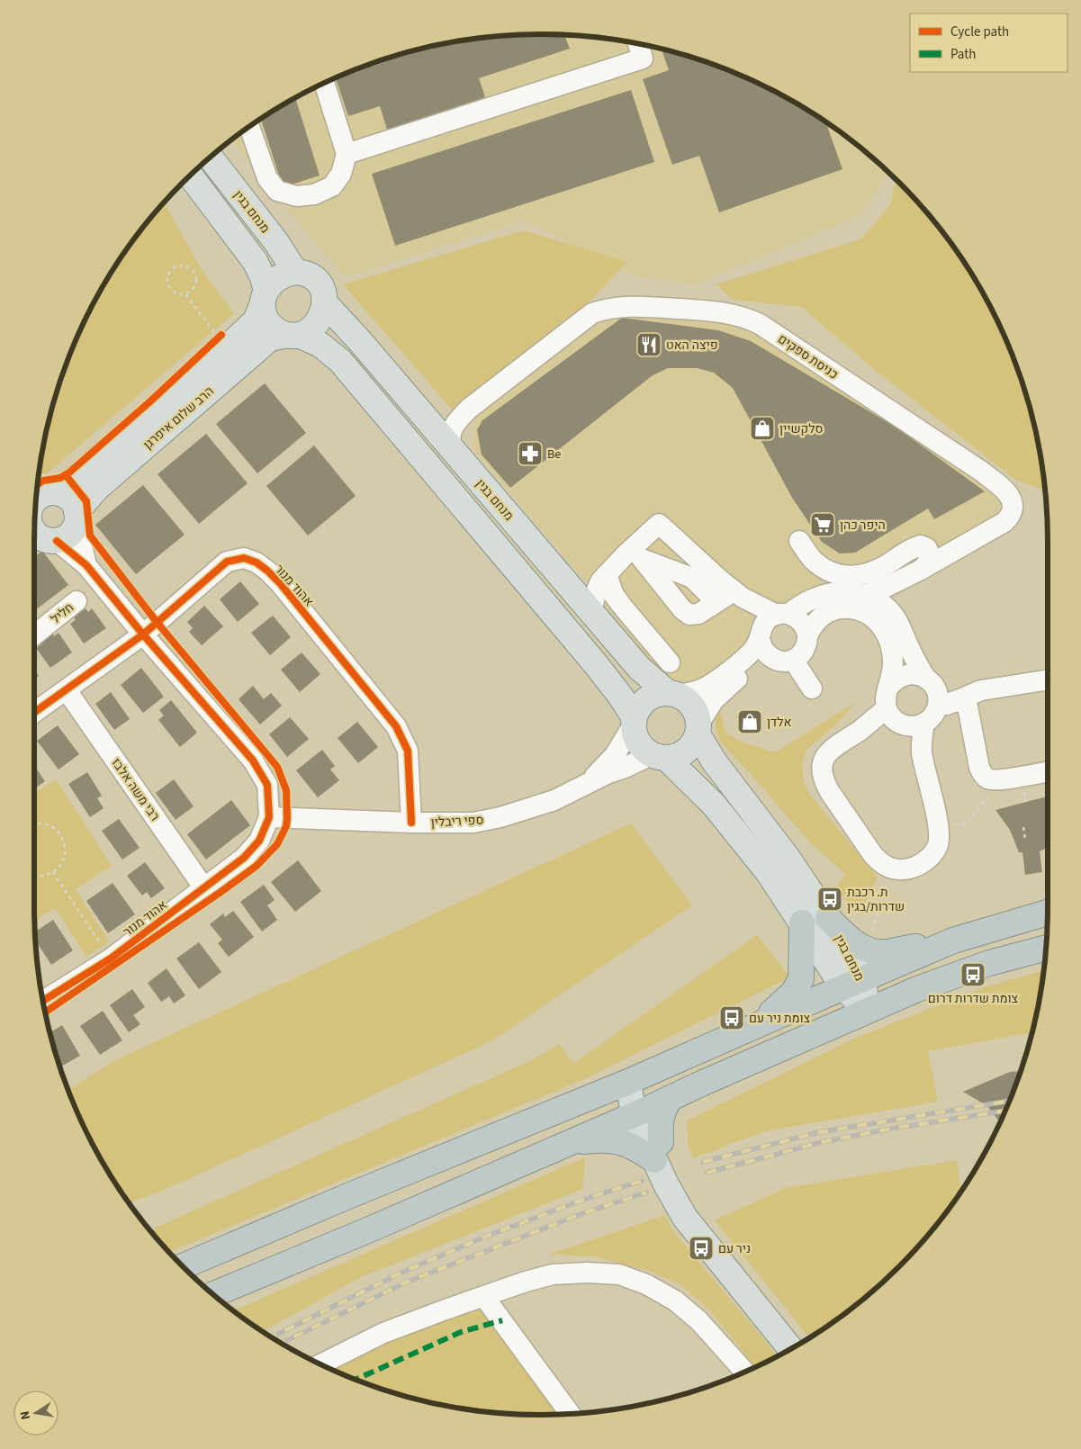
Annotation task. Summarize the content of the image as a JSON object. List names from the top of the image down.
{
  "streets": {
    "main road": ["מנחם בגין", "הרב שלום איפרגן"],
    "street": [
      "כניסת ספקים",
      "אהוד מנור",
      "חליל",
      "רבי משה אלבז",
      "ספי ריבלין"
    ]
  },
  "crossings": [
    ["מנחם בגין", "כניסת ספקים"],
    ["מנחם בגין", "הרב שלום איפרגן"],
    ["מנחם בגין", "ספי ריבלין"],
    ["אהוד מנור", "רבי משה אלבז"],
    ["אהוד מנור", "ספי ריבלין"]
  ],
  "places": {
    "restaurant": ["פיצה האט"],
    "shop": ["סלקשיין", "אלדן"],
    "pharmacy": ["Be"],
    "supermarket": ["היפר כהן"],
    "bus stop": [
      "ת. רכבת שדרות/בגין",
      "צומת שדרות דרום",
      "צומת ניר עם",
      "ניר עם"
    ]
  },
  "legend": ["Cycle path", "Path"],
  "north": "left"
}
